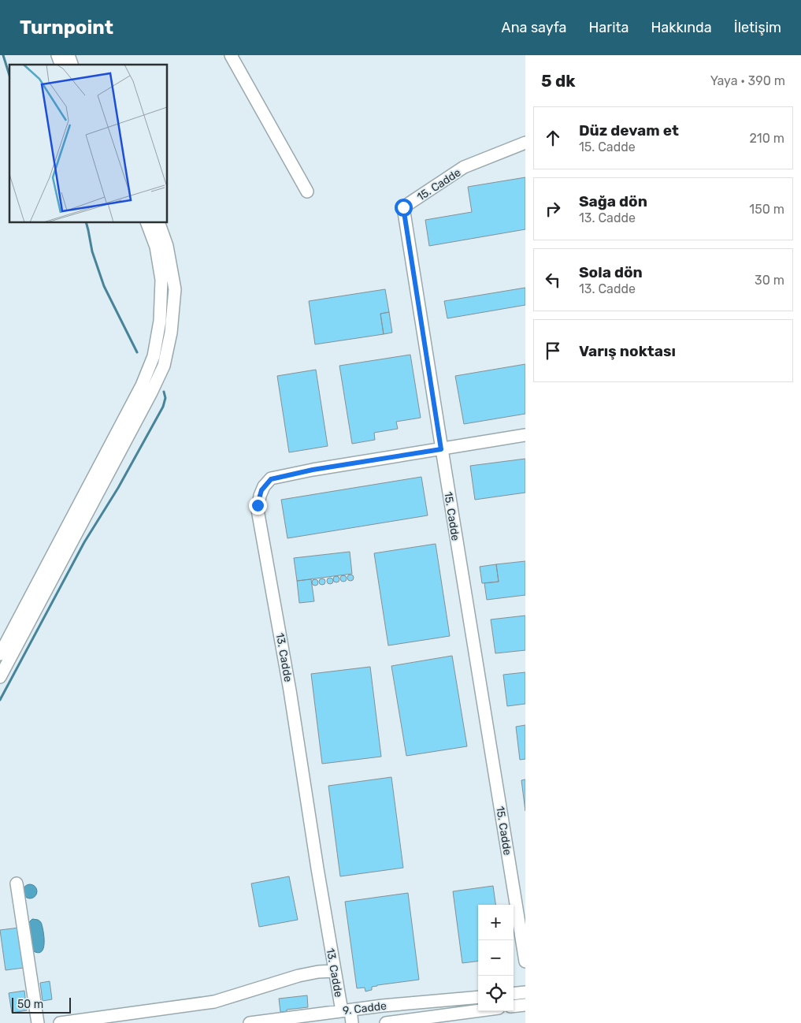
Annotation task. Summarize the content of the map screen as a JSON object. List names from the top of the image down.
{
  "streets": {
    "street": ["15. Cadde", "13. Cadde", "9. Cadde"]
  },
  "crossings": [
    ["15. Cadde", "13. Cadde"],
    ["13. Cadde", "9. Cadde"]
  ],
  "scale_bar": "50 m",
  "page": {
    "header": "Turnpoint",
    "nav": [
      "Ana sayfa",
      "Harita",
      "Hakkında",
      "İletişim"
    ],
    "heading": ["5 dk", "Yaya · 390 m"],
    "list": [
      ["Düz devam et", "15. Cadde", "210 m"],
      ["Sağa dön", "13. Cadde", "150 m"],
      ["Sola dön", "13. Cadde", "30 m"],
      "Varış noktası"
    ],
    "map_buttons": ["+", "−"],
    "scale": "50 m"
  }
}
